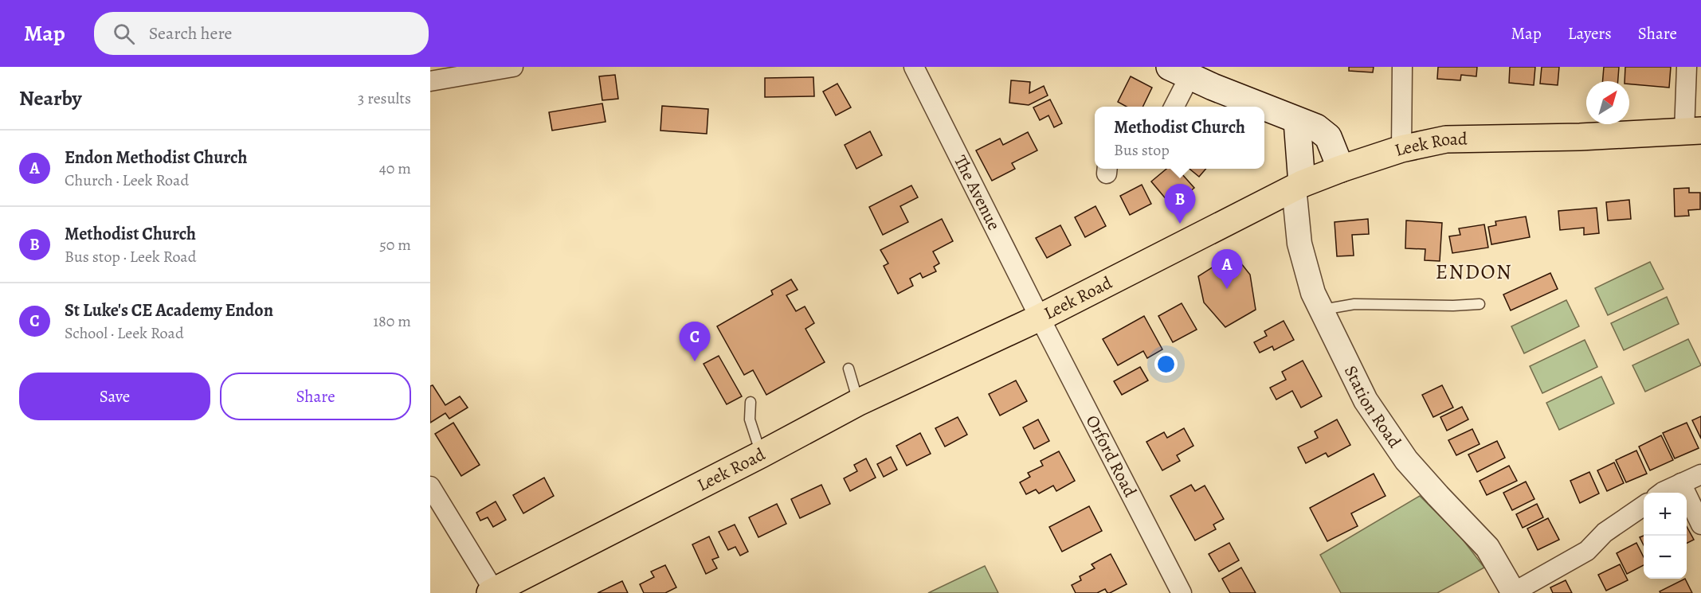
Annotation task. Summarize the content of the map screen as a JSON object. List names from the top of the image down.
{
  "streets": {
    "highway": ["Leek Road"],
    "street": ["The Avenue", "Station Road", "Orford Road"]
  },
  "crossings": [
    ["Leek Road", "The Avenue"],
    ["Leek Road", "Station Road"],
    ["Leek Road", "Orford Road"],
    ["The Avenue", "Orford Road"]
  ],
  "districts": ["ENDON"],
  "north": "top right",
  "page": {
    "header": "Map",
    "search": "Search here",
    "nav": ["Map", "Layers", "Share"],
    "heading": ["Nearby", "3 results"],
    "popup": ["Methodist Church", "Bus stop"],
    "list": [
      {
        "mark": "A",
        "name": "Endon Methodist Church",
        "note": "Church · Leek Road",
        "value": "40 m"
      },
      {
        "mark": "B",
        "name": "Methodist Church",
        "note": "Bus stop · Leek Road",
        "value": "50 m"
      },
      {
        "mark": "C",
        "name": "St Luke's CE Academy Endon",
        "note": "School · Leek Road",
        "value": "180 m"
      }
    ],
    "pins": ["B", "A", "C"],
    "buttons": ["Save", "Share"],
    "map_buttons": ["+", "−"]
  }
}
